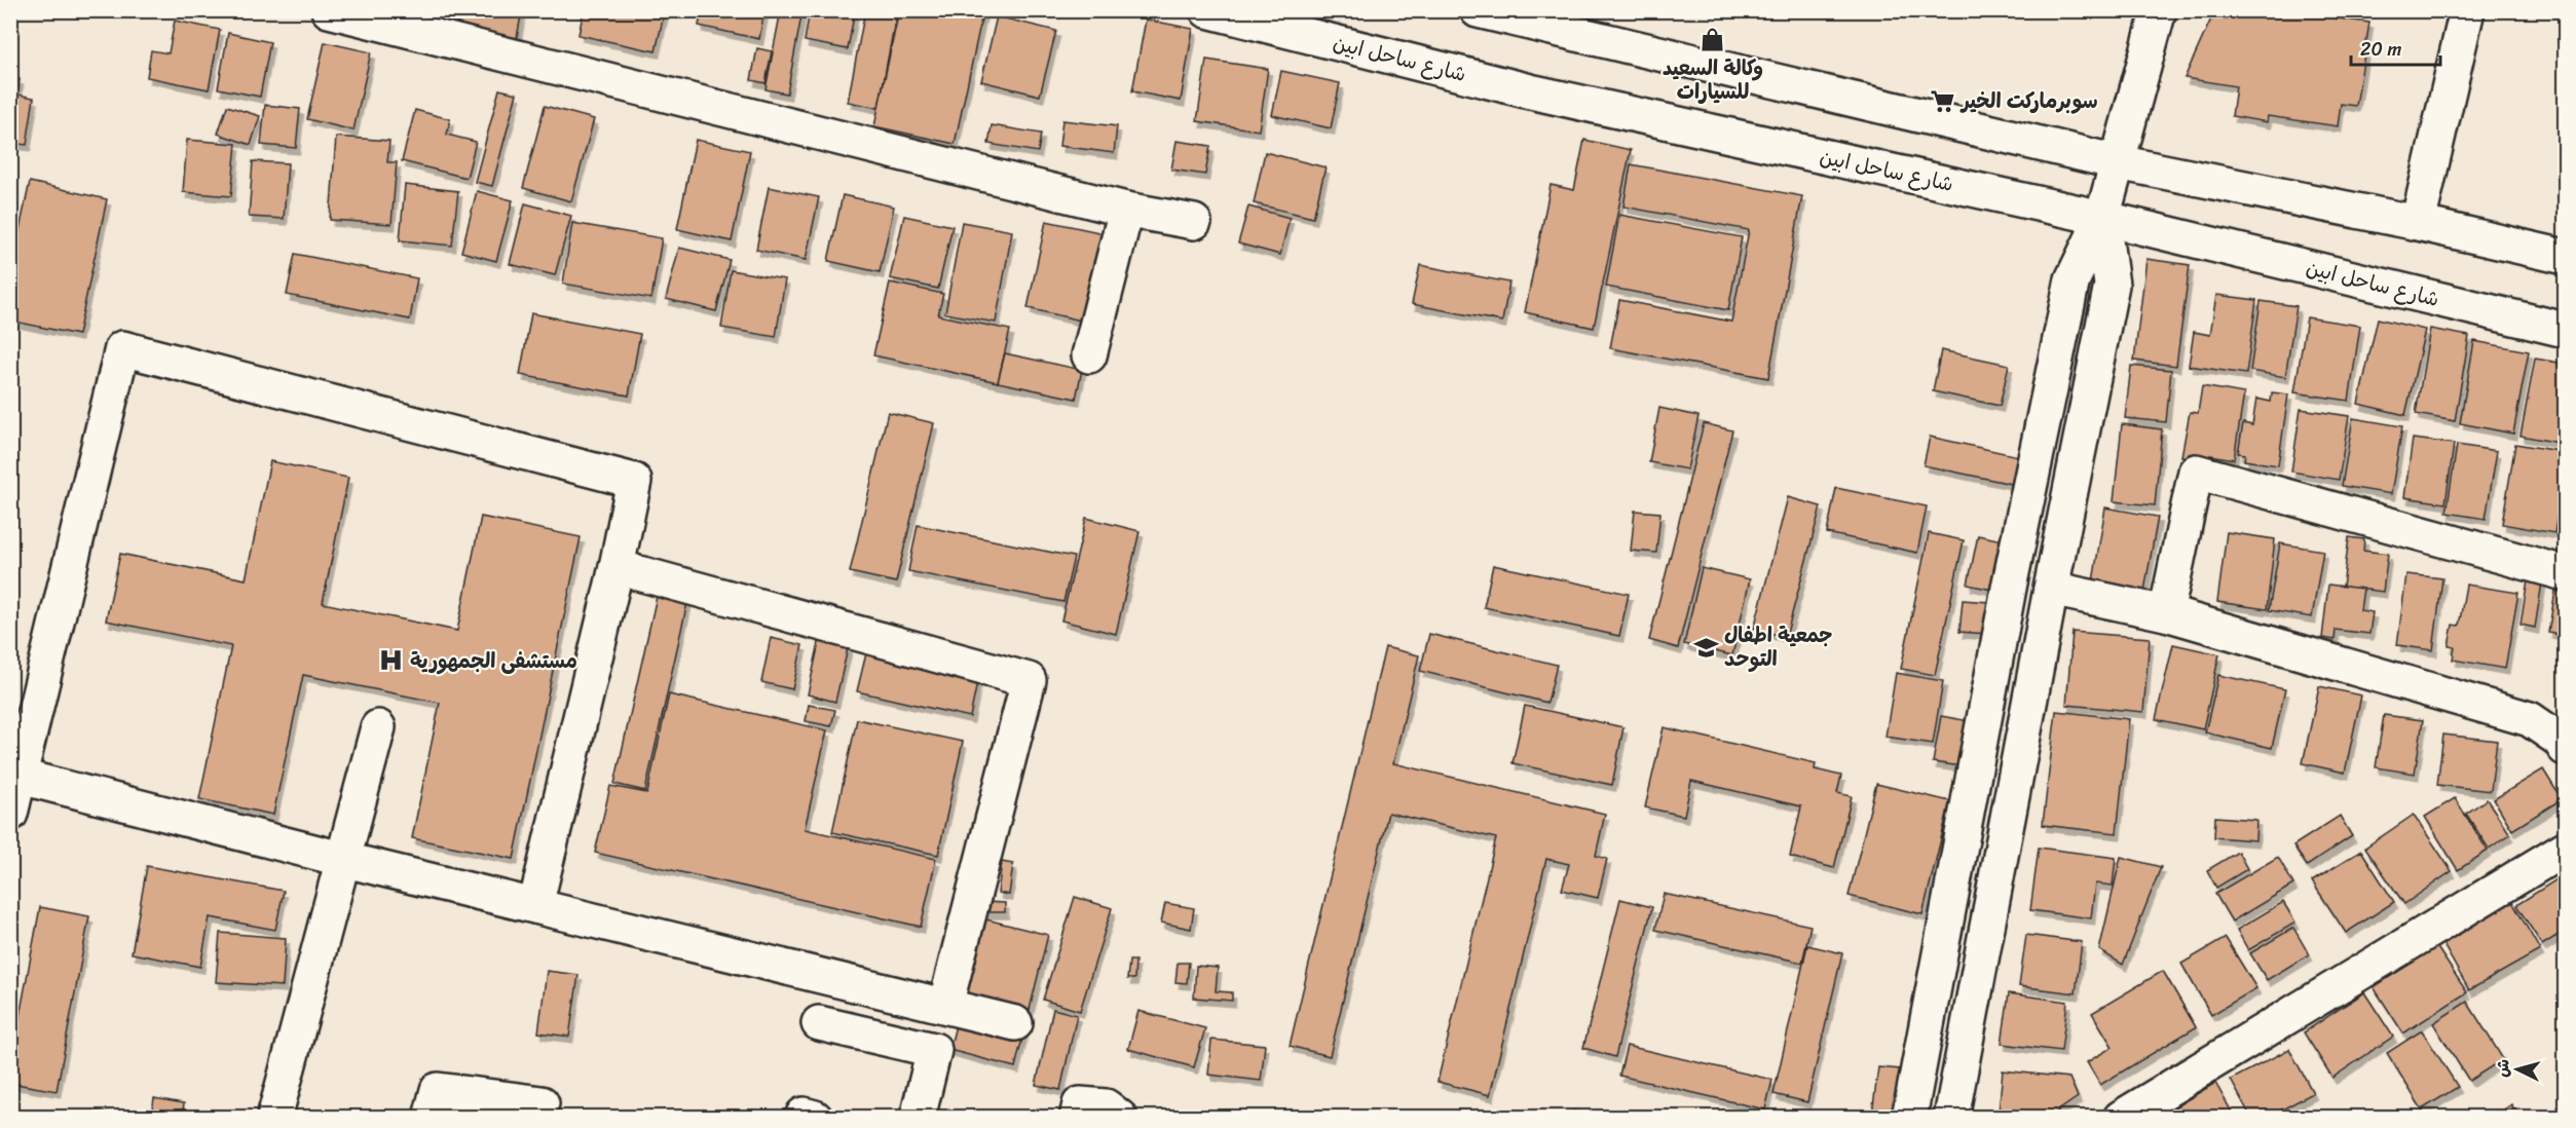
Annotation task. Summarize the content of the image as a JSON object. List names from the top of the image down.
{
  "streets": {
    "main road": ["شارع ساحل ابين"]
  },
  "places": {
    "shop": ["وكالة السعيد للسيارات"],
    "supermarket": ["سوبرماركت الخير"],
    "school or university": ["جمعية اطفال التوحد"],
    "hospital": ["مستشفى الجمهورية"]
  },
  "scale_bar": "20 m",
  "north": "left"
}
